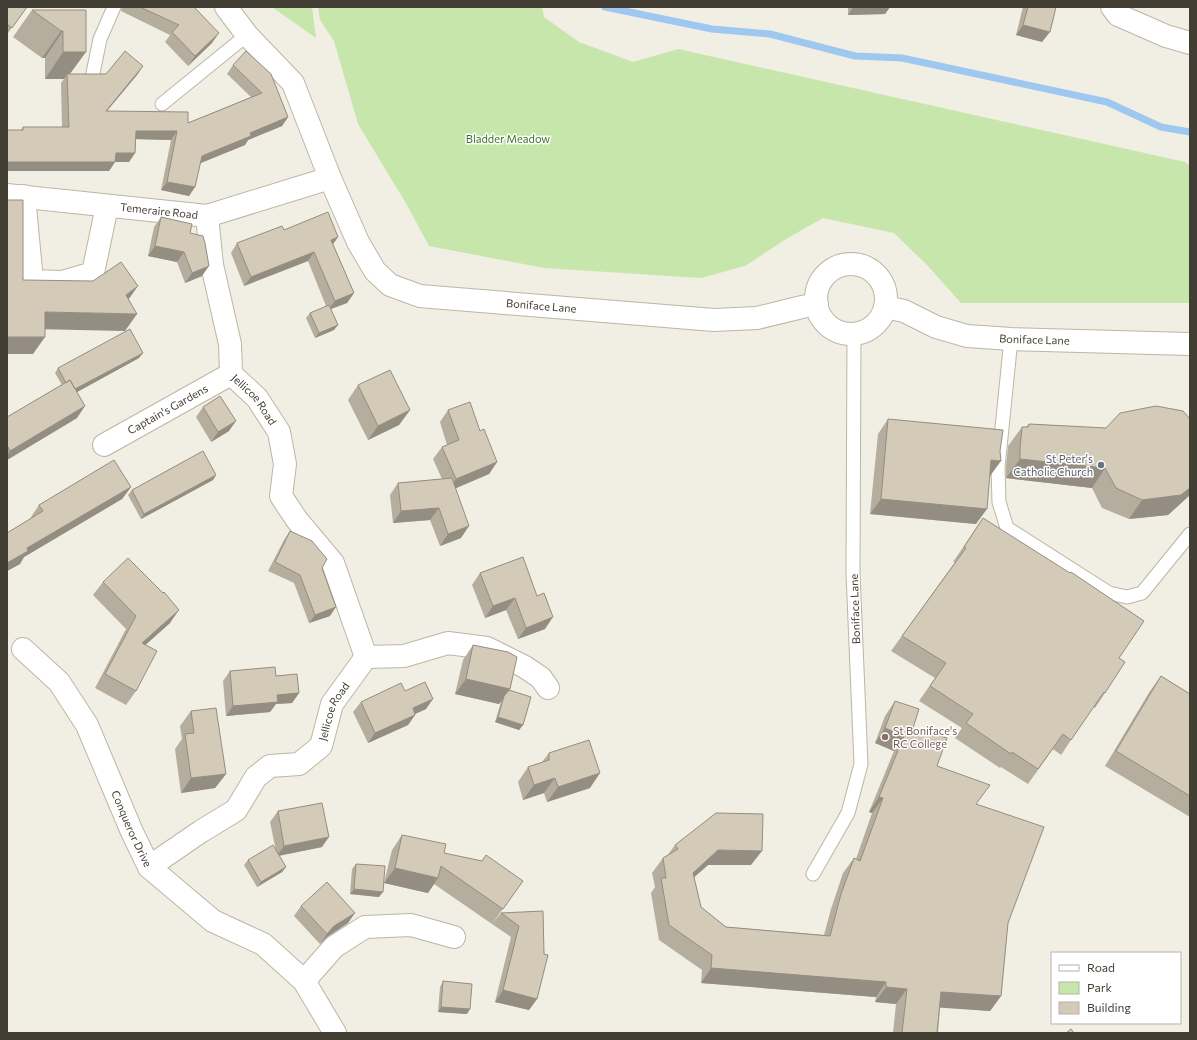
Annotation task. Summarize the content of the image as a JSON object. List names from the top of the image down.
{
  "streets": {
    "street": [
      "Temeraire Road",
      "Boniface Lane",
      "Jellicoe Road",
      "Captain's Gardens",
      "Conqueror Drive"
    ]
  },
  "crossings": [
    ["Temeraire Road", "Boniface Lane"],
    ["Temeraire Road", "Jellicoe Road"],
    ["Jellicoe Road", "Captain's Gardens"],
    ["Jellicoe Road", "Conqueror Drive"]
  ],
  "parks": ["Bladder Meadow"],
  "places": ["St Peter's Catholic Church", "St Boniface's RC College"],
  "legend": ["Road", "Park", "Building"]
}
